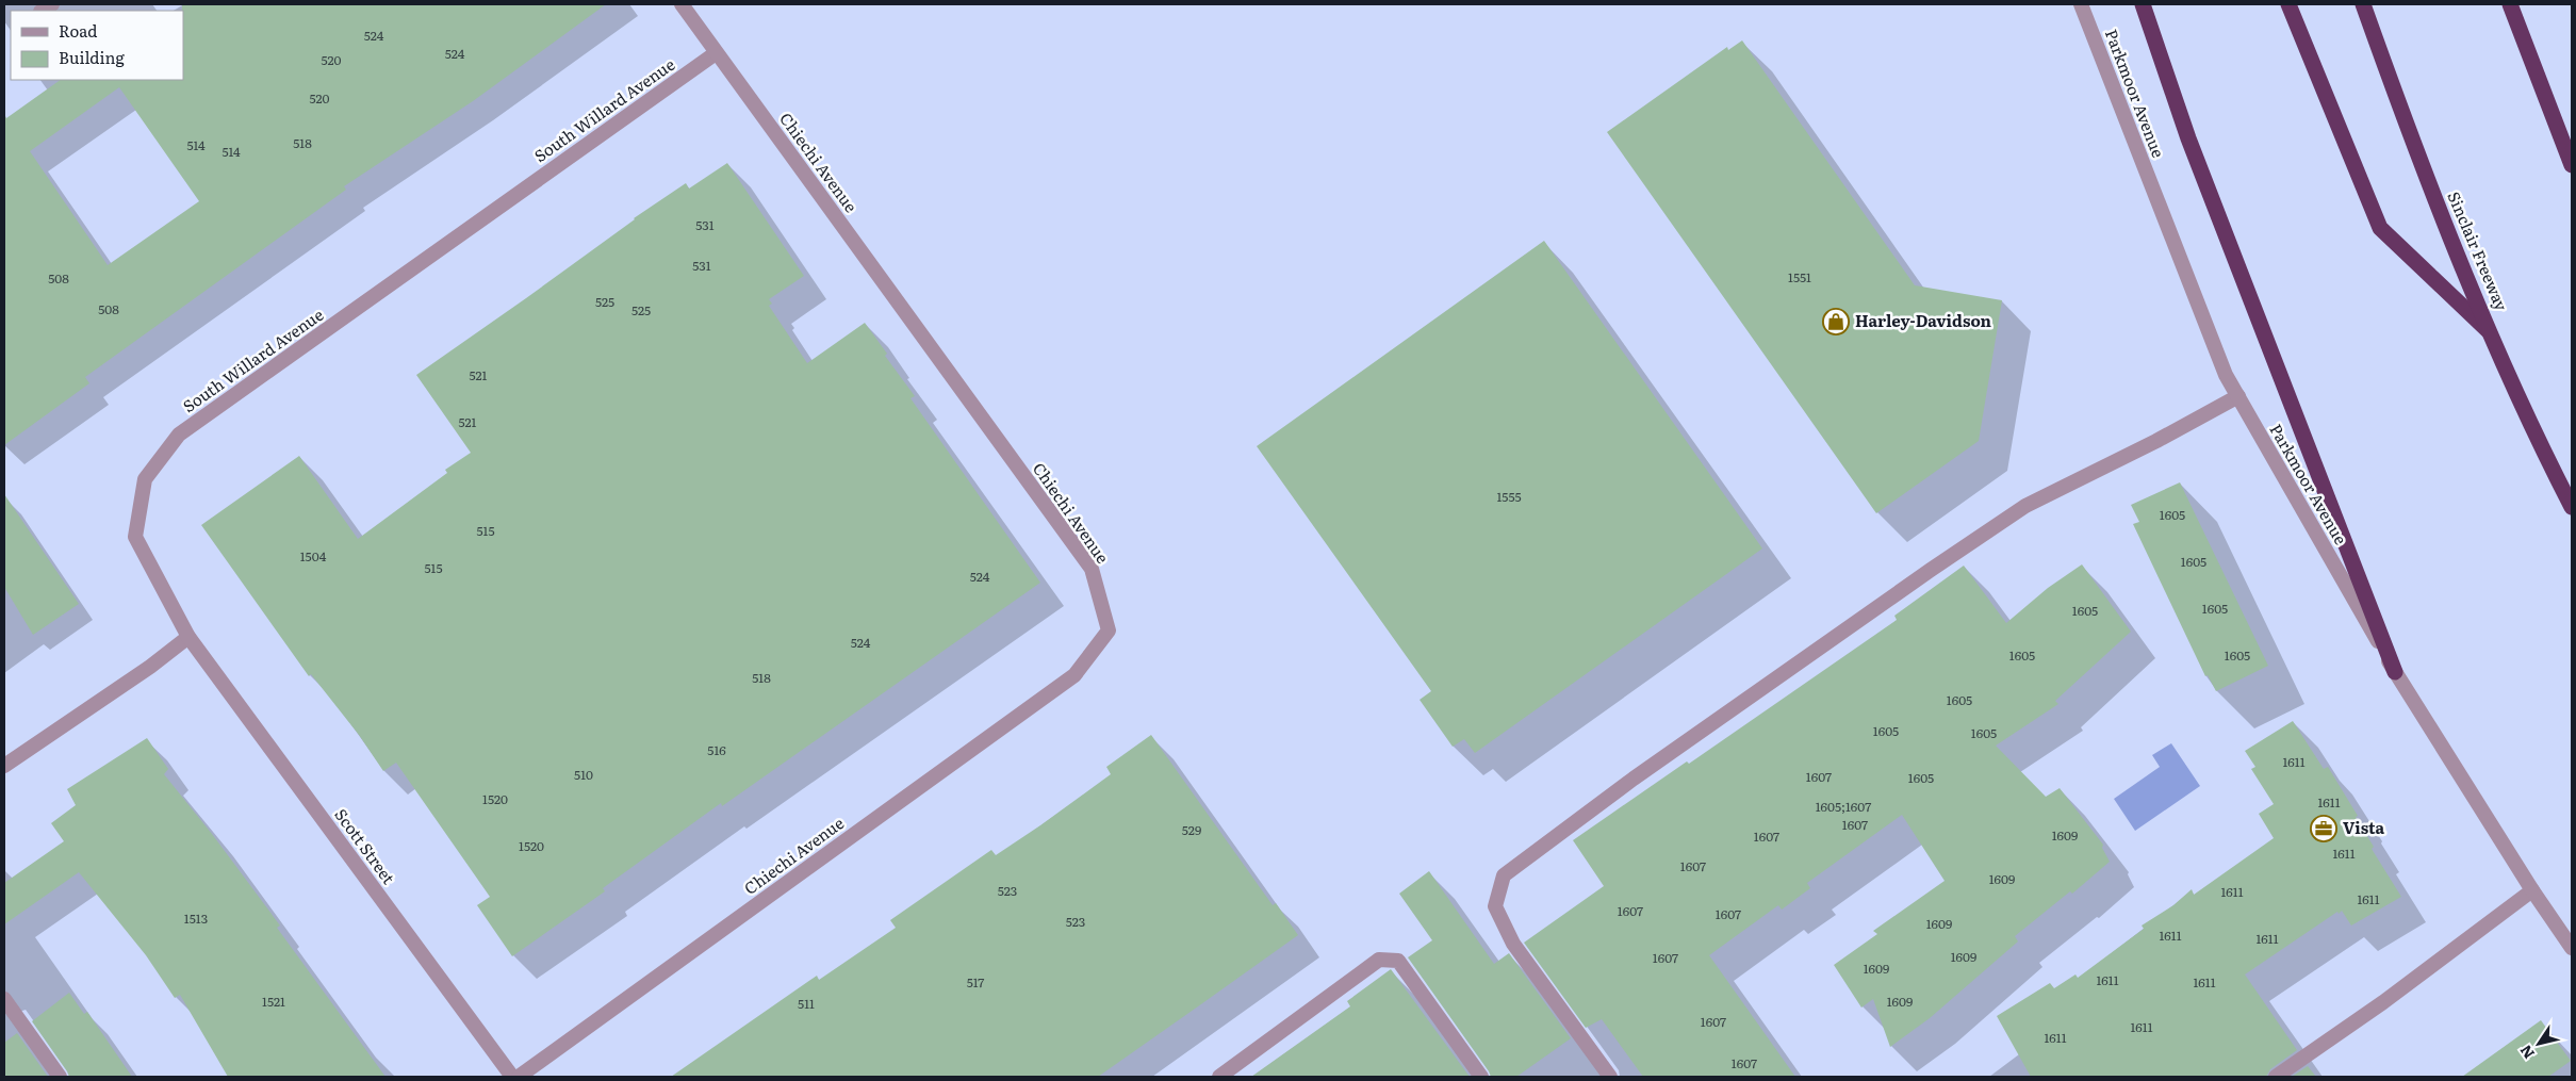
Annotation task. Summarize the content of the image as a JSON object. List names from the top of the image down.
{
  "streets": {
    "highway": ["Sinclair Freeway"],
    "street": [
      "Parkmoor Avenue",
      "South Willard Avenue",
      "Chiechi Avenue",
      "Scott Street"
    ]
  },
  "crossings": [
    ["South Willard Avenue", "Chiechi Avenue"],
    ["South Willard Avenue", "Scott Street"]
  ],
  "places": {
    "shop": ["Harley-Davidson"],
    "office": ["Vista"]
  },
  "house_numbers": [
    "524",
    "524",
    "520",
    "520",
    "518",
    "514",
    "514",
    "531",
    "531",
    "1551",
    "508",
    "525",
    "508",
    "525",
    "521",
    "521",
    "1555",
    "1605",
    "515",
    "1504",
    "1605",
    "515",
    "524",
    "1605",
    "1605",
    "524",
    "1605",
    "1605",
    "518",
    "1605",
    "1605",
    "1605",
    "516",
    "1611",
    "510",
    "1607",
    "1605",
    "1520",
    "1611",
    "1605;1607",
    "1607",
    "529",
    "1609",
    "1607",
    "1520",
    "1611",
    "1607",
    "1609",
    "523",
    "1611",
    "1611",
    "1607",
    "1607",
    "1513",
    "523",
    "1609",
    "1611",
    "1611",
    "1609",
    "1607",
    "1609",
    "1611",
    "517",
    "1611",
    "1521",
    "1609",
    "511",
    "1607",
    "1611",
    "1611",
    "1607"
  ],
  "legend": ["Road", "Building"],
  "north": "bottom left"
}
